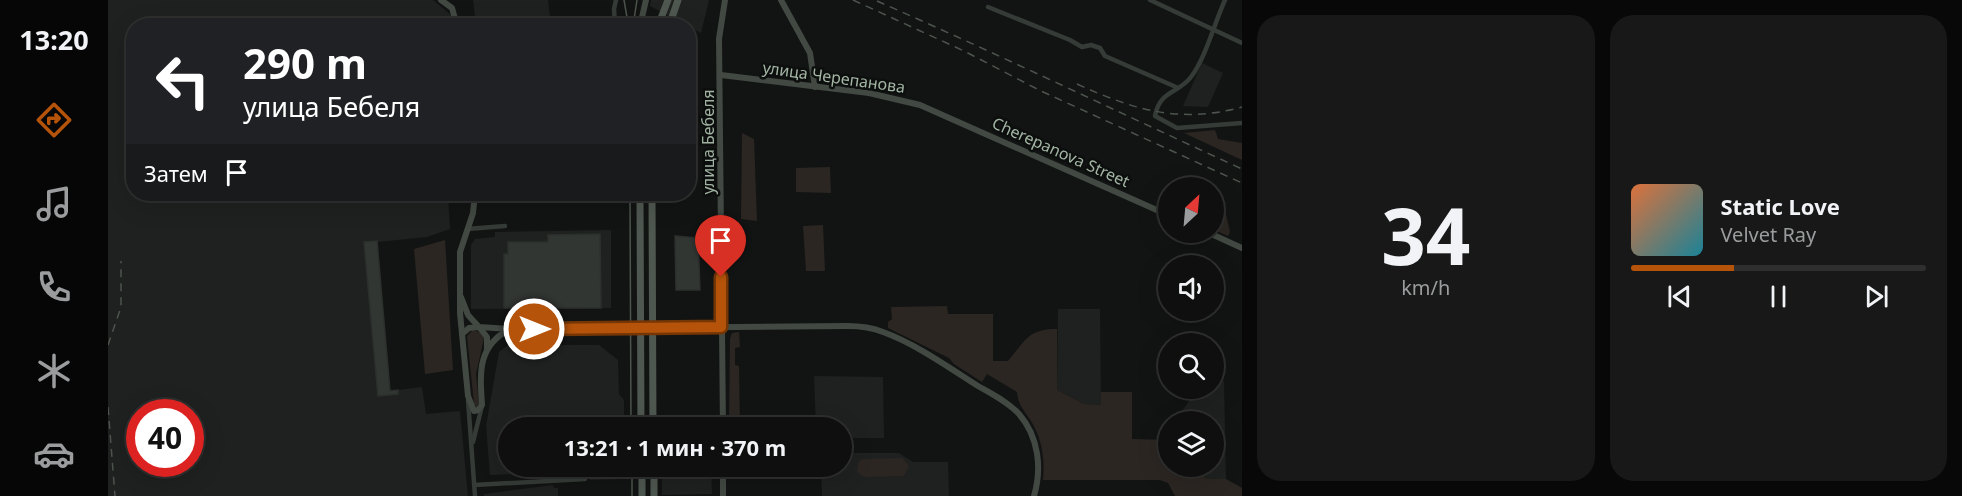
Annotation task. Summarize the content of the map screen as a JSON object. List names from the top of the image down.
{
  "streets": {
    "street": ["улица Черепанова", "улица Бебеля"]
  },
  "crossings": [
    ["улица Черепанова", "улица Бебеля"]
  ],
  "north": "top right",
  "page": {
    "tabs": "13:20",
    "tile": ["34", "km/h"],
    "turn": ["290 m", "улица Бебеля"],
    "then": "Затем",
    "song": ["Static Love", "Velvet Ray"],
    "limit": "40",
    "trip": "13:21 · 1 мин · 370 m"
  }
}
